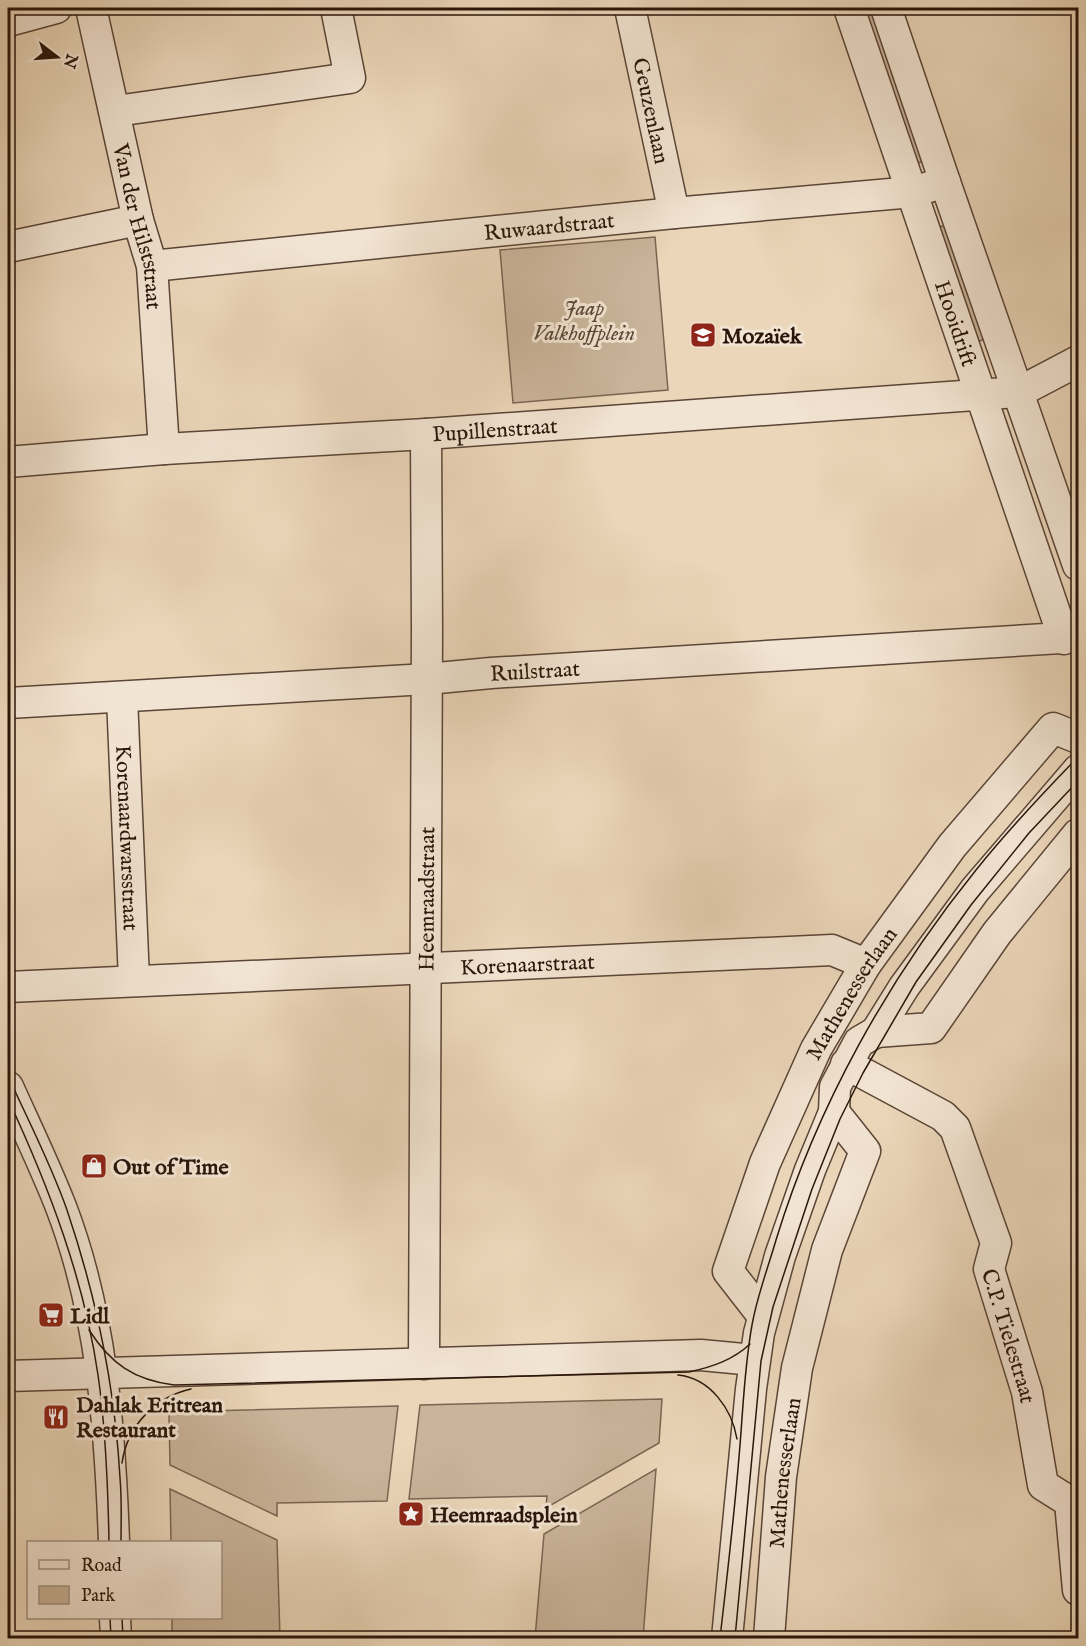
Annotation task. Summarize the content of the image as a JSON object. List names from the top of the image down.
{
  "streets": {
    "street": [
      "Geuzenlaan",
      "Ruwaardstraat",
      "Van der Hilststraat",
      "Hooidrift",
      "Pupillenstraat",
      "Ruilstraat",
      "Korenaardwarsstraat",
      "Heemraadstraat",
      "Korenaarstraat",
      "Mathenesserlaan",
      "C.P. Tielestraat"
    ]
  },
  "crossings": [
    ["Geuzenlaan", "Ruwaardstraat"],
    ["Ruwaardstraat", "Van der Hilststraat"],
    ["Ruwaardstraat", "Hooidrift"],
    ["Van der Hilststraat", "Pupillenstraat"],
    ["Hooidrift", "Pupillenstraat"],
    ["Hooidrift", "Ruilstraat"],
    ["Pupillenstraat", "Heemraadstraat"],
    ["Ruilstraat", "Korenaardwarsstraat"],
    ["Ruilstraat", "Heemraadstraat"],
    ["Korenaardwarsstraat", "Korenaarstraat"],
    ["Heemraadstraat", "Korenaarstraat"],
    ["Korenaarstraat", "Mathenesserlaan"],
    ["Mathenesserlaan", "C.P. Tielestraat"]
  ],
  "parks": ["Jaap Valkhoffplein"],
  "places": {
    "school or university": ["Mozaïek"],
    "shop": ["Out of Time"],
    "supermarket": ["Lidl"],
    "restaurant": ["Dahlak Eritrean Restaurant"],
    "place": ["Heemraadsplein"]
  },
  "legend": ["Road", "Park"],
  "north": "right"
}
